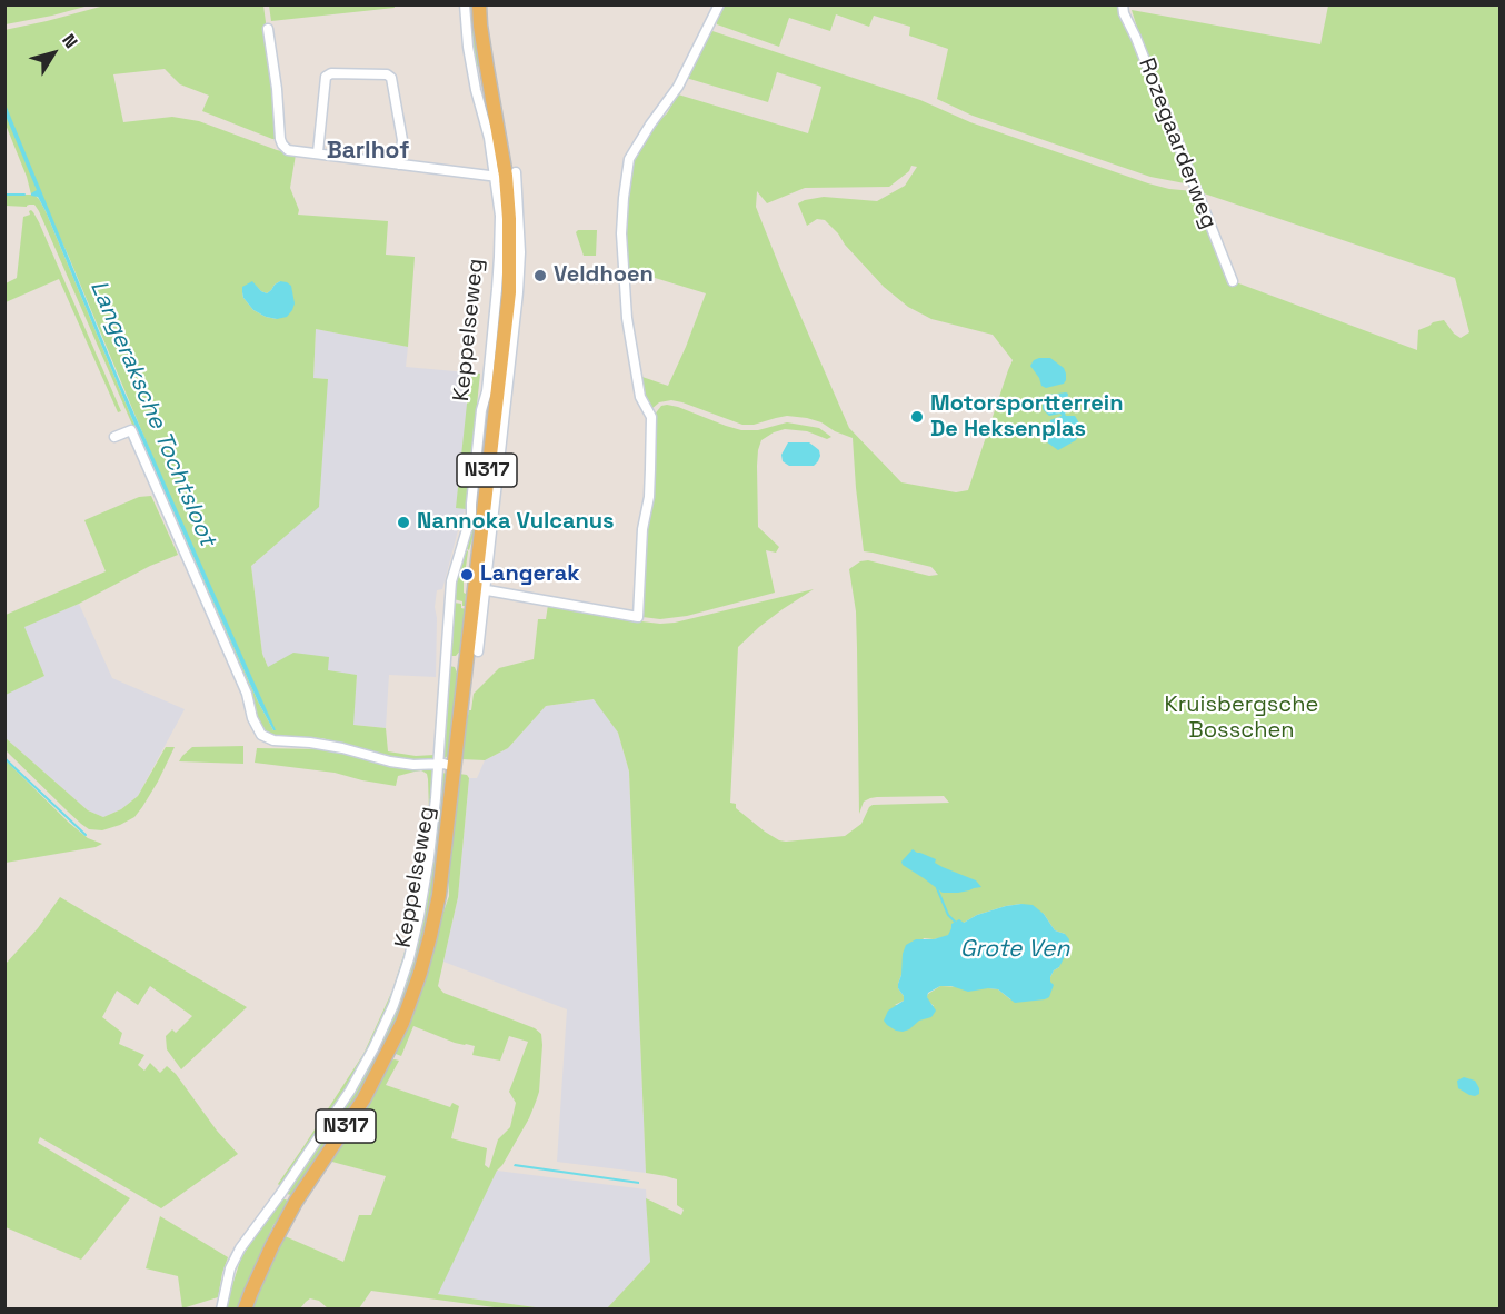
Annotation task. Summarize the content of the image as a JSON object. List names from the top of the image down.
{
  "streets": {
    "main road": ["Keppelseweg", "N317"],
    "street": ["Rozegaarderweg"]
  },
  "districts": ["Barlhof"],
  "water": ["Langeraksche Tochtsloot", "Grote Ven"],
  "parks": ["Kruisbergsche Bosschen"],
  "places": [
    "Veldhoen",
    "Motorsportterrein De Heksenplas",
    "Nannoka Vulcanus",
    "Langerak"
  ],
  "north": "top right"
}
